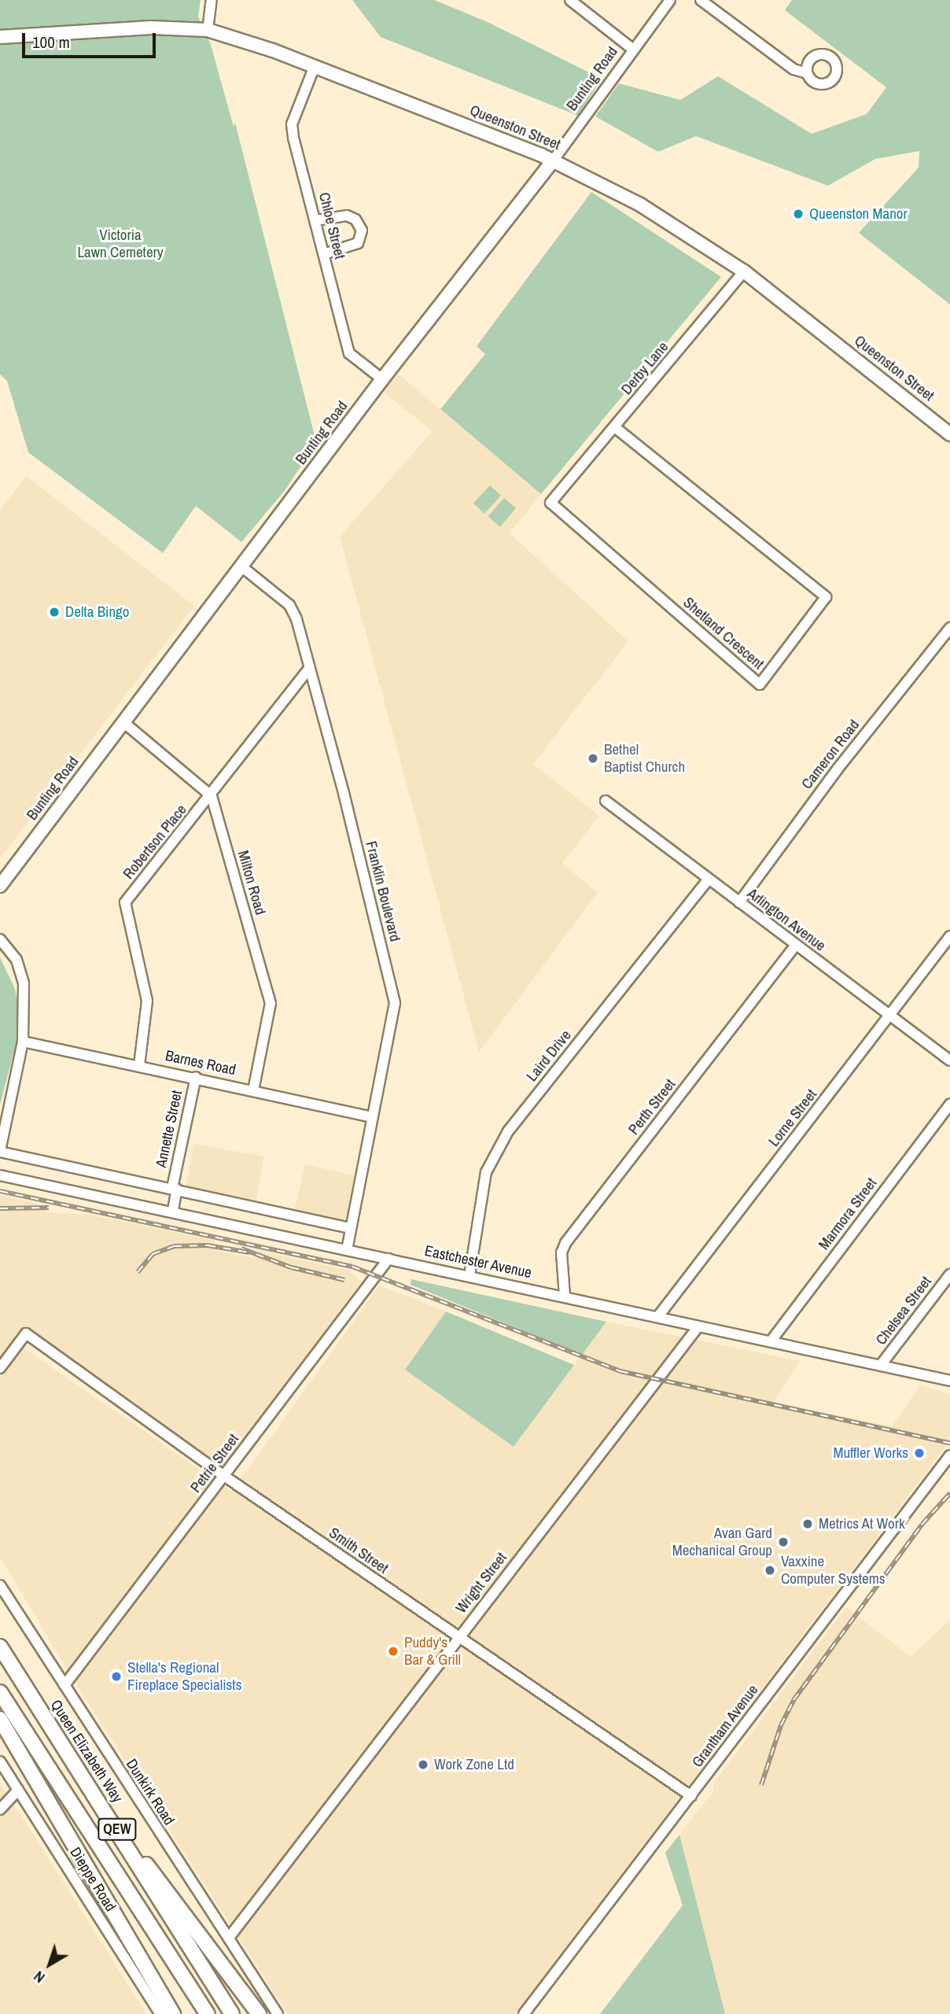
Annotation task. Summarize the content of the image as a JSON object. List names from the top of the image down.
{
  "streets": {
    "highway": ["Queen Elizabeth Way", "QEW"],
    "main road": ["Bunting Road", "Queenston Street"],
    "street": [
      "Chloe Street",
      "Derby Lane",
      "Shetland Crescent",
      "Cameron Road",
      "Robertson Place",
      "Milton Road",
      "Franklin Boulevard",
      "Arlington Avenue",
      "Laird Drive",
      "Barnes Road",
      "Perth Street",
      "Lorne Street",
      "Annette Street",
      "Marmora Street",
      "Eastchester Avenue",
      "Chelsea Street",
      "Petrie Street",
      "Smith Street",
      "Wright Street",
      "Grantham Avenue",
      "Dunkirk Road",
      "Dieppe Road"
    ]
  },
  "crossings": [
    ["Bunting Road", "Queenston Street"],
    ["Bunting Road", "Chloe Street"],
    ["Bunting Road", "Franklin Boulevard"],
    ["Queenston Street", "Chloe Street"],
    ["Queenston Street", "Derby Lane"],
    ["Derby Lane", "Shetland Crescent"],
    ["Cameron Road", "Arlington Avenue"],
    ["Robertson Place", "Milton Road"],
    ["Robertson Place", "Franklin Boulevard"],
    ["Robertson Place", "Barnes Road"],
    ["Milton Road", "Barnes Road"],
    ["Franklin Boulevard", "Barnes Road"],
    ["Franklin Boulevard", "Eastchester Avenue"],
    ["Arlington Avenue", "Laird Drive"],
    ["Arlington Avenue", "Perth Street"],
    ["Arlington Avenue", "Lorne Street"],
    ["Laird Drive", "Eastchester Avenue"],
    ["Barnes Road", "Annette Street"],
    ["Perth Street", "Eastchester Avenue"],
    ["Lorne Street", "Eastchester Avenue"],
    ["Annette Street", "Eastchester Avenue"],
    ["Marmora Street", "Eastchester Avenue"],
    ["Eastchester Avenue", "Chelsea Street"],
    ["Eastchester Avenue", "Petrie Street"],
    ["Eastchester Avenue", "Wright Street"],
    ["Petrie Street", "Smith Street"],
    ["Petrie Street", "Dunkirk Road"],
    ["Smith Street", "Wright Street"],
    ["Smith Street", "Grantham Avenue"],
    ["Wright Street", "Dunkirk Road"]
  ],
  "parks": ["Victoria Lawn Cemetery"],
  "places": [
    "Queenston Manor",
    "Delta Bingo",
    "Bethel Baptist Church",
    "Muffler Works",
    "Metrics At Work",
    "Avan Gard Mechanical Group",
    "Vaxxine Computer Systems",
    "Puddy's Bar & Grill",
    "Stella's Regional Fireplace Specialists",
    "Work Zone Ltd"
  ],
  "scale_bar": "100 m",
  "north": "bottom left"
}
